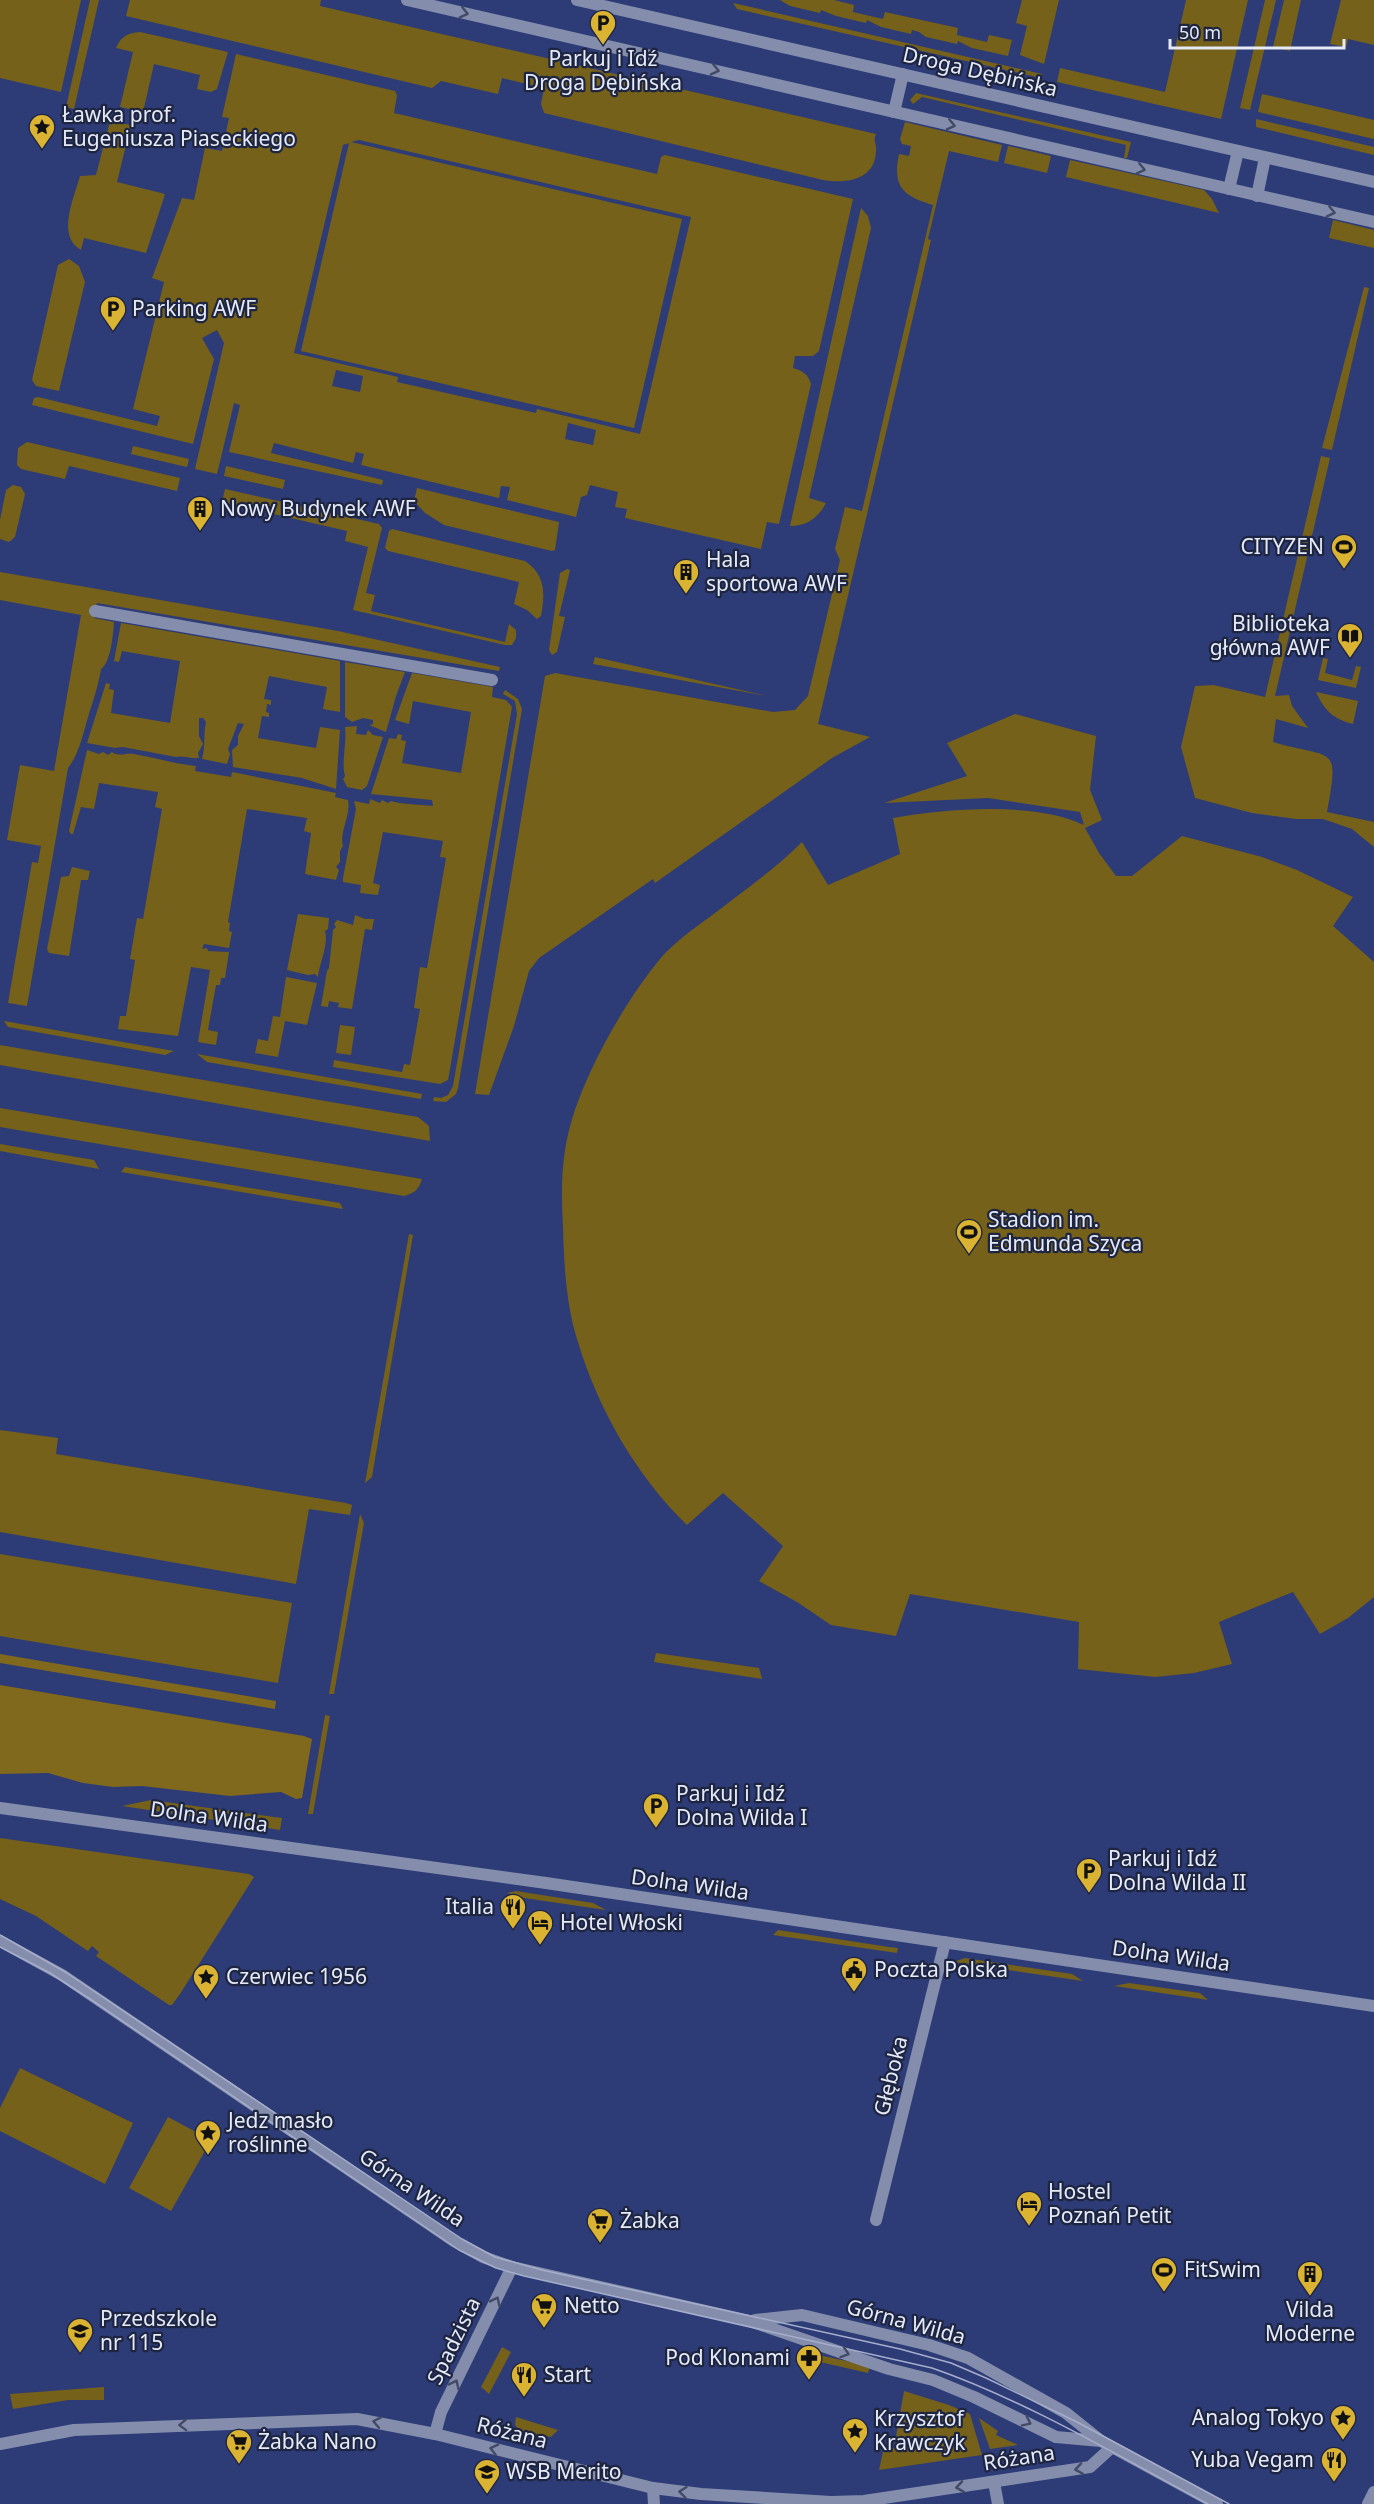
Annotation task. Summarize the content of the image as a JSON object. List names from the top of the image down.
{
  "streets": {
    "street": [
      "Droga Dębińska",
      "Dolna Wilda",
      "Głęboka",
      "Górna Wilda",
      "Spadzista",
      "Różana"
    ]
  },
  "crossings": [
    ["Dolna Wilda", "Głęboka"],
    ["Górna Wilda", "Spadzista"],
    ["Górna Wilda", "Różana"],
    ["Spadzista", "Różana"]
  ],
  "one_way": ["Spadzista", "Różana"],
  "places": {
    "parking": [
      "Parkuj i Idź Droga Dębińska",
      "Parking AWF",
      "Parkuj i Idź Dolna Wilda I",
      "Parkuj i Idź Dolna Wilda II"
    ],
    "place": [
      "Ławka prof. Eugeniusza Piaseckiego",
      "Czerwiec 1956",
      "Jedz masło roślinne",
      "Analog Tokyo",
      "Krzysztof Krawczyk"
    ],
    "building": ["Nowy Budynek AWF", "Hala sportowa AWF", "Vilda Moderne"],
    "sports": ["CITYZEN", "Stadion im. Edmunda Szyca", "FitSwim"],
    "library": ["Biblioteka główna AWF"],
    "restaurant": ["Italia", "Start", "Yuba Vegam"],
    "hotel": ["Hotel Włoski", "Hostel Poznań Petit"],
    "public building": ["Poczta Polska"],
    "supermarket": ["Żabka", "Netto", "Żabka Nano"],
    "school or university": ["Przedszkole nr 115", "WSB Merito"],
    "pharmacy": ["Pod Klonami"]
  },
  "scale_bar": "50 m"
}
